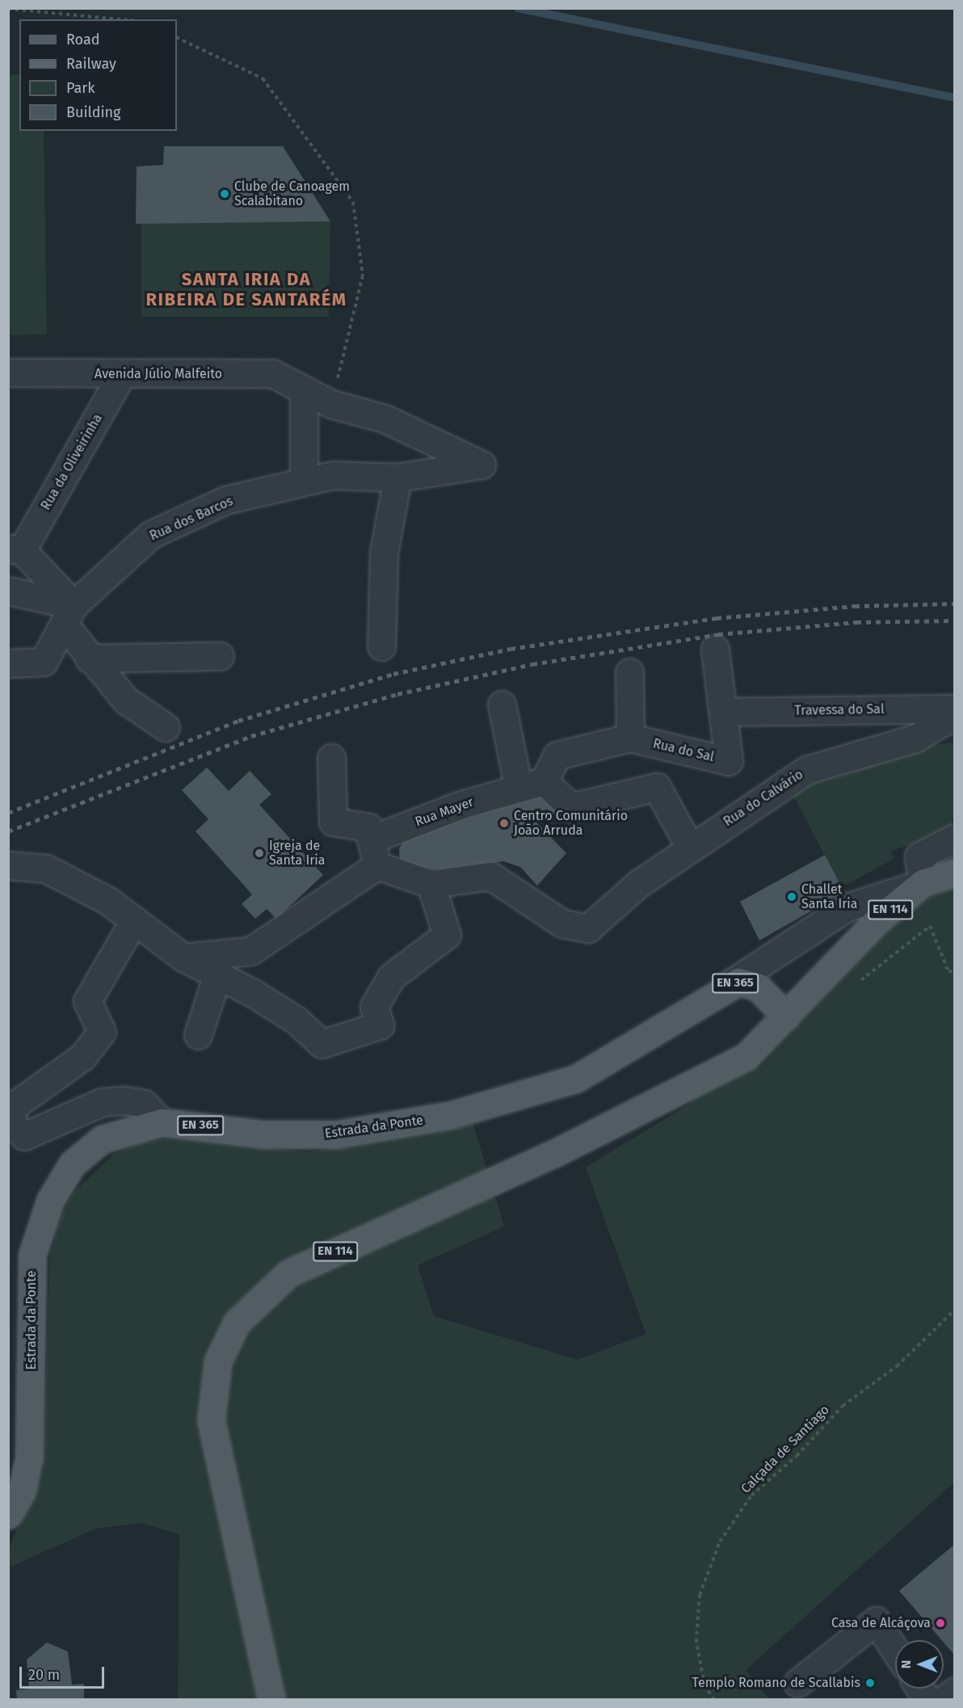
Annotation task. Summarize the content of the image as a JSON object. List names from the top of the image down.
{
  "streets": {
    "main road": ["EN 114", "EN 365", "Estrada da Ponte"],
    "street": [
      "Avenida Júlio Malfeito",
      "Rua da Oliveirinha",
      "Rua dos Barcos",
      "Travessa do Sal",
      "Rua do Sal",
      "Rua do Calvário",
      "Rua Mayer"
    ],
    "path": ["Calçada de Santiago"]
  },
  "crossings": [
    ["Avenida Júlio Malfeito", "Rua da Oliveirinha"],
    ["Avenida Júlio Malfeito", "Rua dos Barcos"],
    ["Travessa do Sal", "Rua do Sal"],
    ["Rua do Sal", "Rua Mayer"],
    ["EN 114", "EN 365"],
    ["EN 365", "Estrada da Ponte"]
  ],
  "districts": ["SANTA IRIA DA RIBEIRA DE SANTARÉM"],
  "places": [
    "Clube de Canoagem Scalabitano",
    "Centro Comunitário João Arruda",
    "Igreja de Santa Iria",
    "Challet Santa Iria",
    "Casa de Alcáçova",
    "Templo Romano de Scallabis"
  ],
  "legend": [
    "Road",
    "Railway",
    "Park",
    "Building"
  ],
  "scale_bar": "20 m",
  "north": "left"
}
